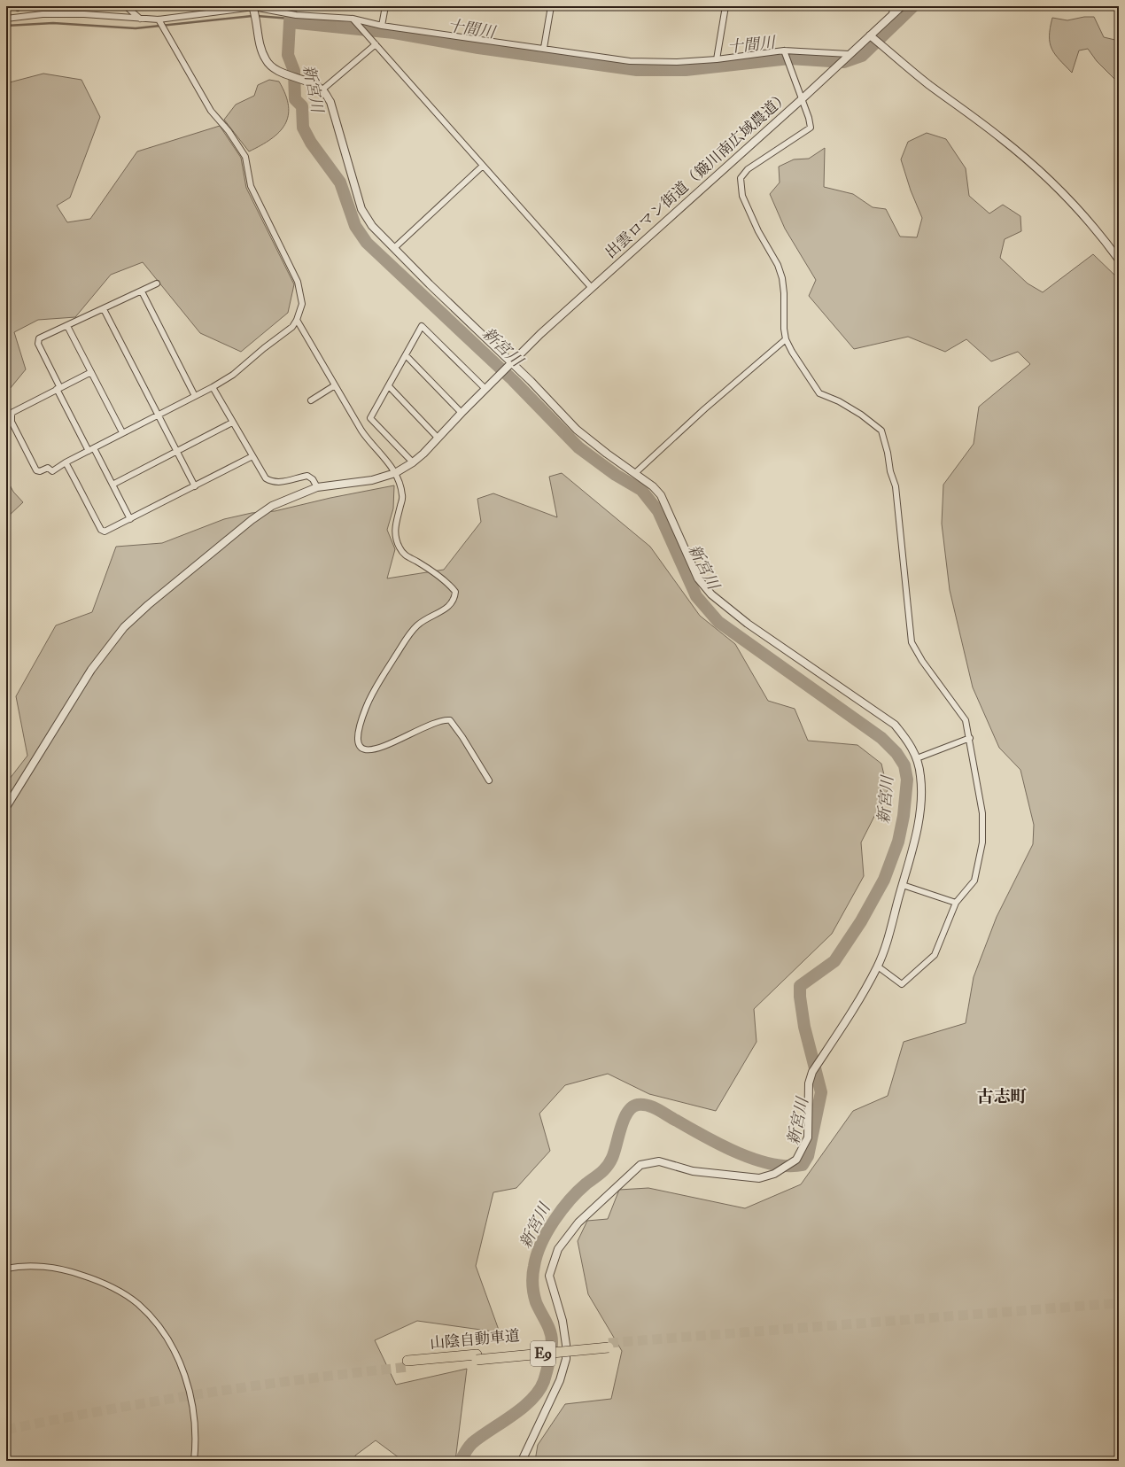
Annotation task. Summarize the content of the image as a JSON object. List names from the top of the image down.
{
  "streets": {
    "highway": ["山陰自動車道", "E9"],
    "street": ["出雲ロマン街道（簸川南広域農道）"]
  },
  "districts": ["古志町"],
  "water": ["十間川", "新宮川"]
}
